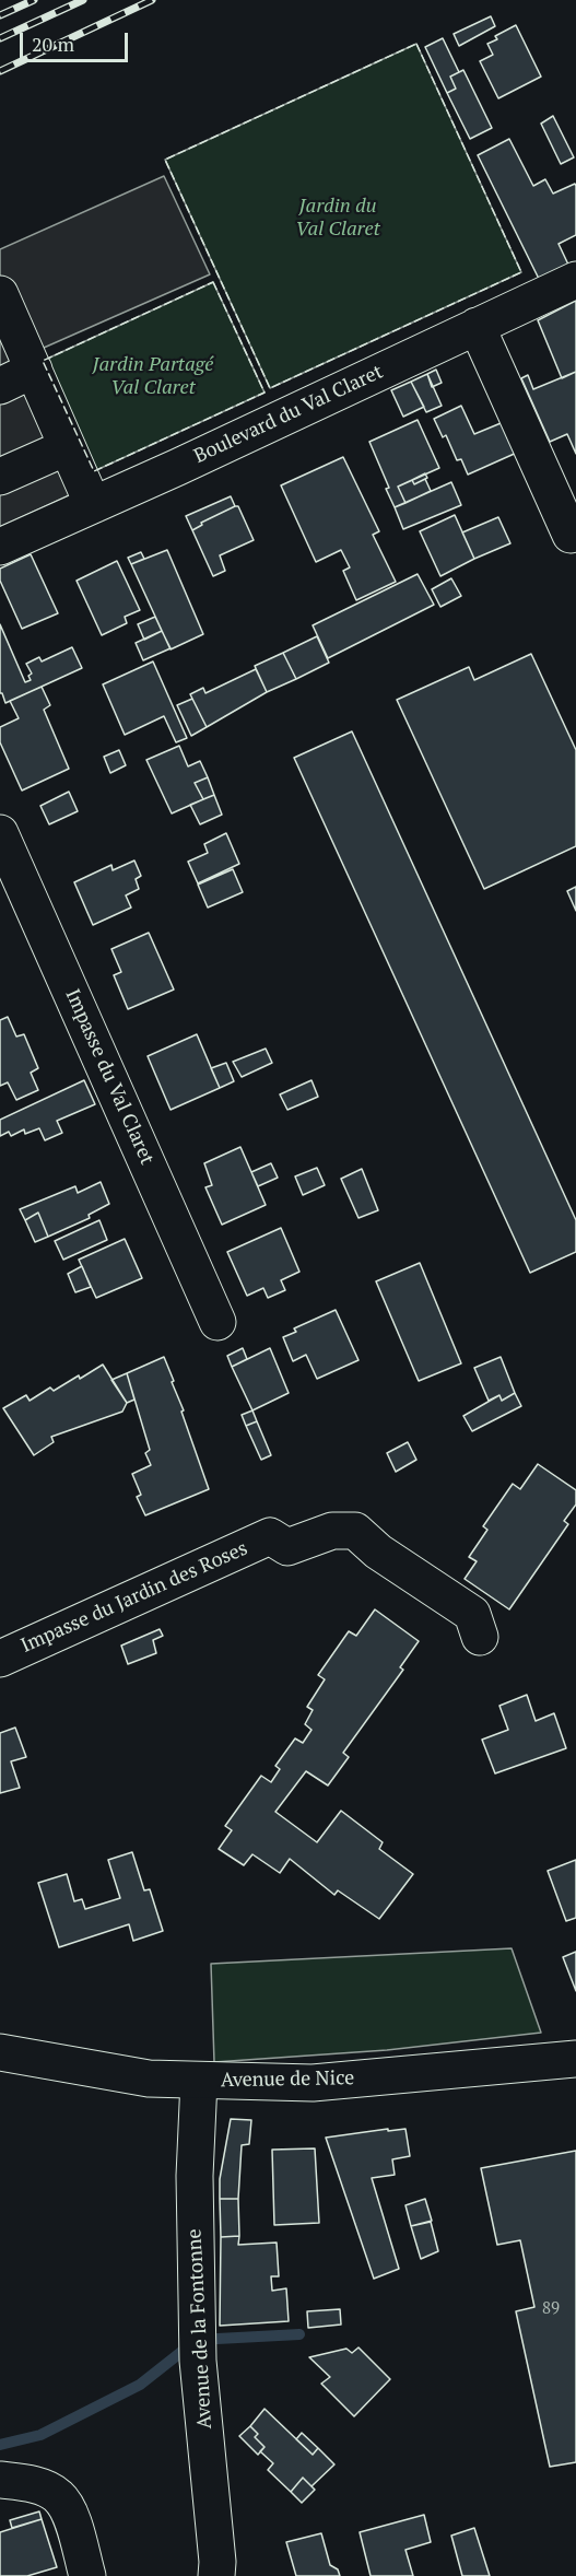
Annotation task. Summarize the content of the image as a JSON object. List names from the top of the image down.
{
  "streets": {
    "street": [
      "Boulevard du Val Claret",
      "Impasse du Val Claret",
      "Impasse du Jardin des Roses",
      "Avenue de Nice",
      "Avenue de la Fontonne"
    ]
  },
  "crossings": [
    ["Avenue de Nice", "Avenue de la Fontonne"]
  ],
  "parks": ["Jardin du Val Claret", "Jardin Partagé Val Claret"],
  "house_numbers": ["89"],
  "scale_bar": "20 m"
}
